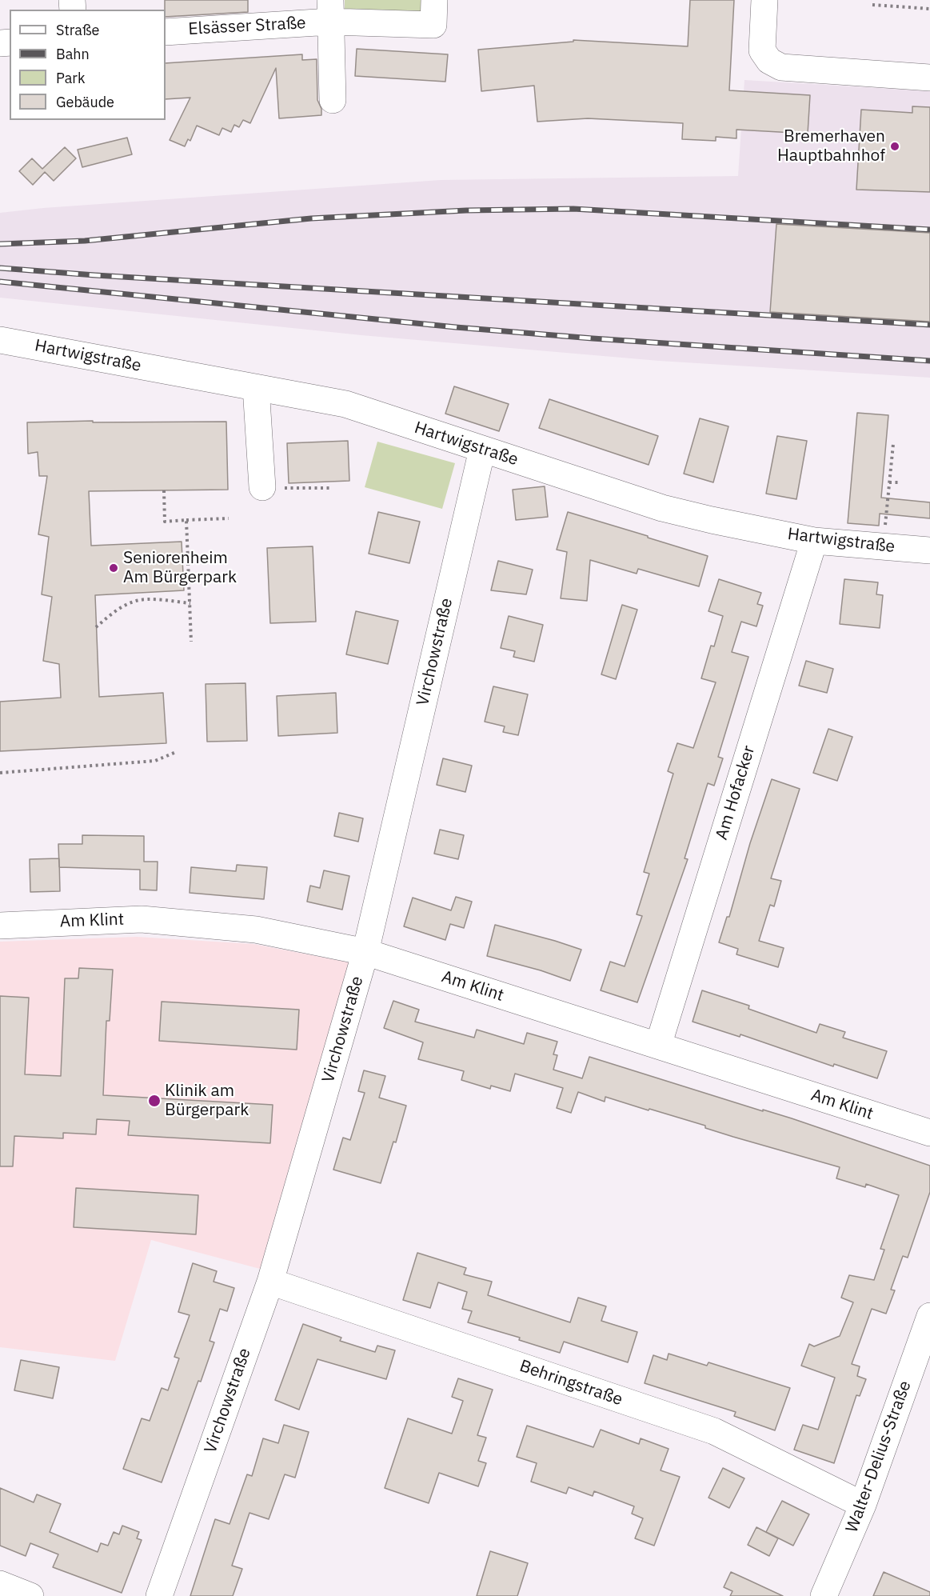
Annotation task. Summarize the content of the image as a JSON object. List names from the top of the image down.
{
  "streets": {
    "street": [
      "Elsässer Straße",
      "Hartwigstraße",
      "Virchowstraße",
      "Am Hofacker",
      "Am Klint",
      "Behringstraße",
      "Walter-Delius-Straße"
    ]
  },
  "crossings": [
    ["Hartwigstraße", "Virchowstraße"],
    ["Hartwigstraße", "Am Hofacker"],
    ["Virchowstraße", "Am Klint"],
    ["Virchowstraße", "Behringstraße"],
    ["Am Hofacker", "Am Klint"],
    ["Behringstraße", "Walter-Delius-Straße"]
  ],
  "places": ["Bremerhaven Hauptbahnhof", "Seniorenheim Am Bürgerpark", "Klinik am Bürgerpark"],
  "legend": [
    "Straße",
    "Bahn",
    "Park",
    "Gebäude"
  ]
}
